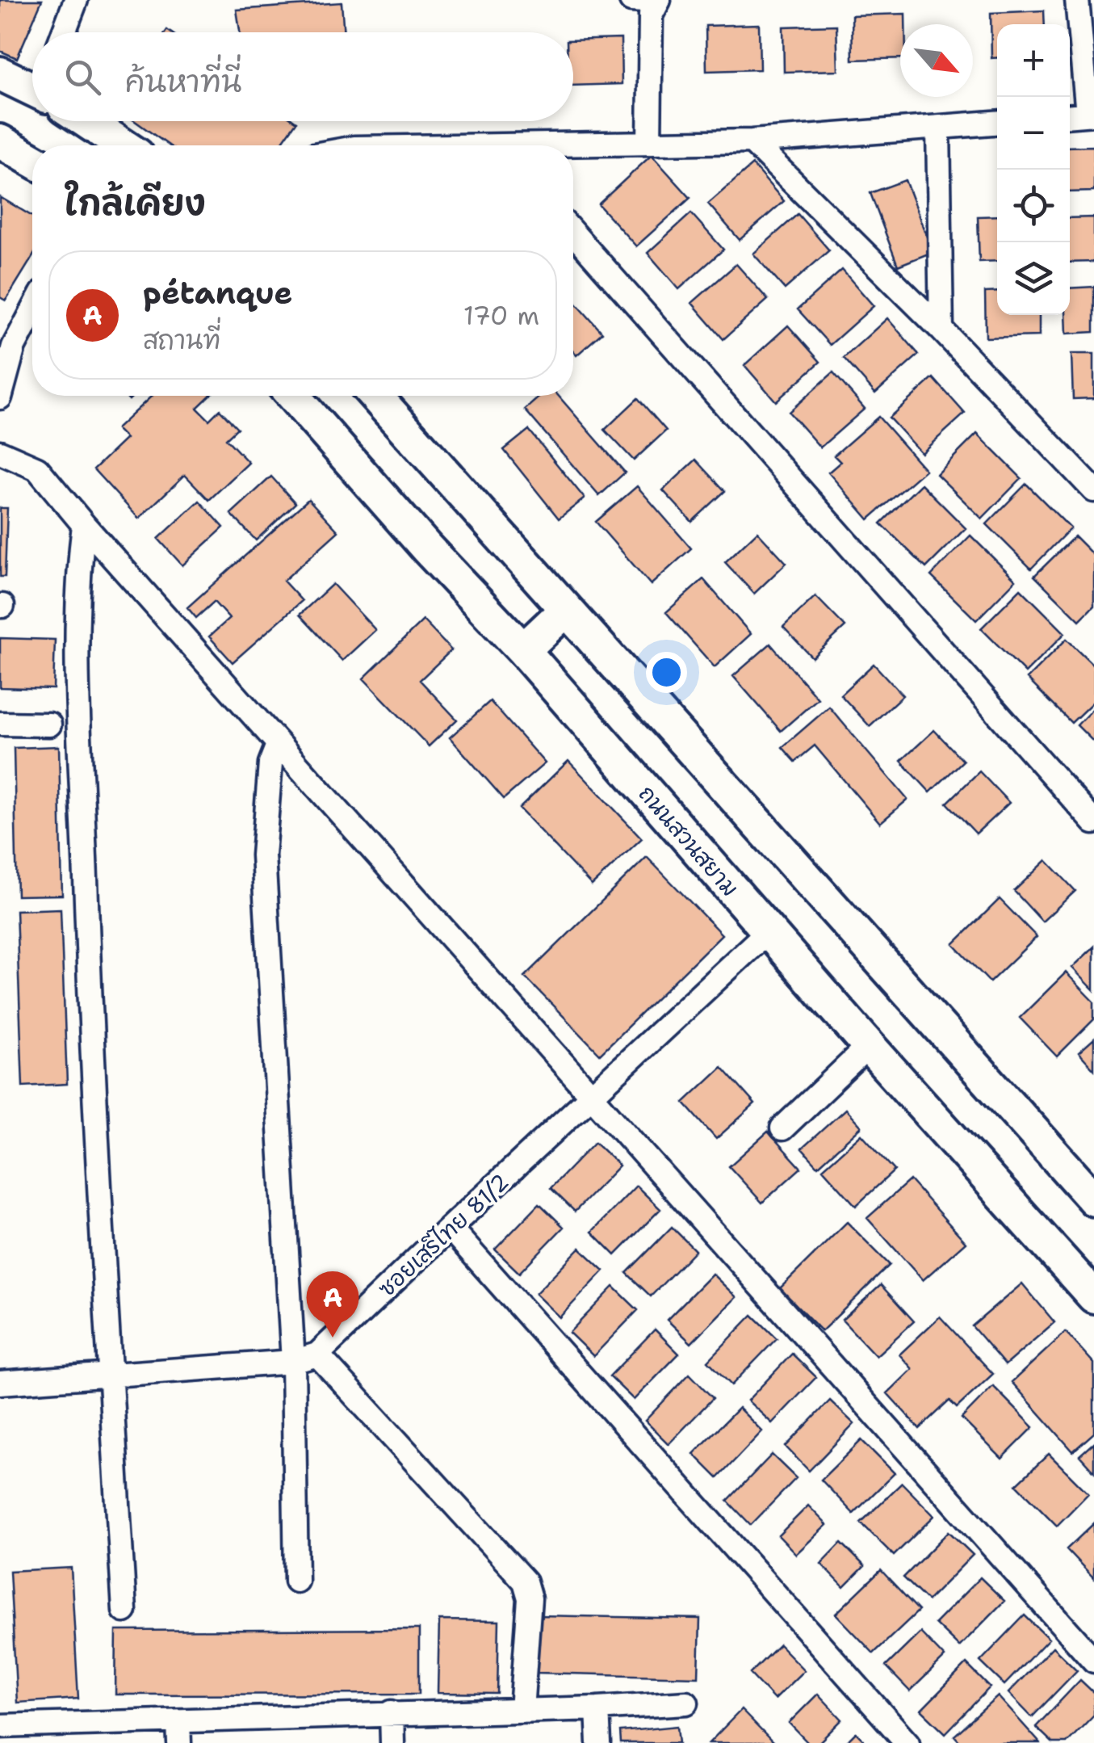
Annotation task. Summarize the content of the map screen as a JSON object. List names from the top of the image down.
{
  "streets": {
    "street": ["ถนนสวนสยาม", "ซอยเสรีไทย 81/2"]
  },
  "crossings": [
    ["ถนนสวนสยาม", "ซอยเสรีไทย 81/2"]
  ],
  "north": "bottom right",
  "page": {
    "map_buttons": ["+", "−"],
    "search": "ค้นหาที่นี่",
    "heading": "ใกล้เคียง",
    "list": [
      {
        "mark": "A",
        "name": "pétanque",
        "note": "สถานที่",
        "value": "170 m"
      }
    ],
    "pins": "A"
  }
}
